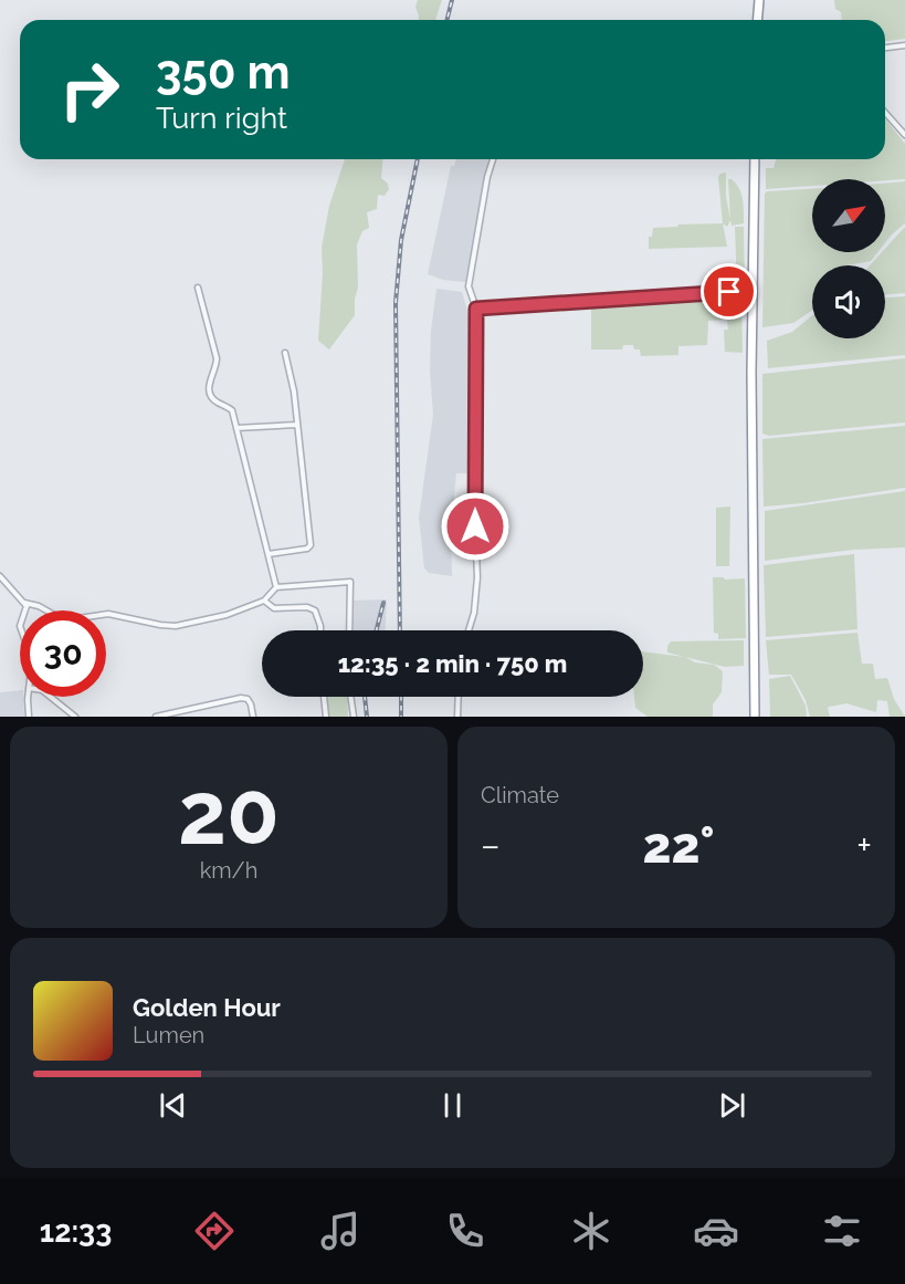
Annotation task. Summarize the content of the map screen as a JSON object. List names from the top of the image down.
{
  "north": "top right",
  "page": {
    "turn": ["350 m", "Turn right"],
    "limit": "30",
    "trip": "12:35 · 2 min · 750 m",
    "tile": [
      ["20", "km/h"],
      "Climate"
    ],
    "heat": ["−", "22°", "+"],
    "song": ["Golden Hour", "Lumen"],
    "tabs": "12:33"
  }
}
